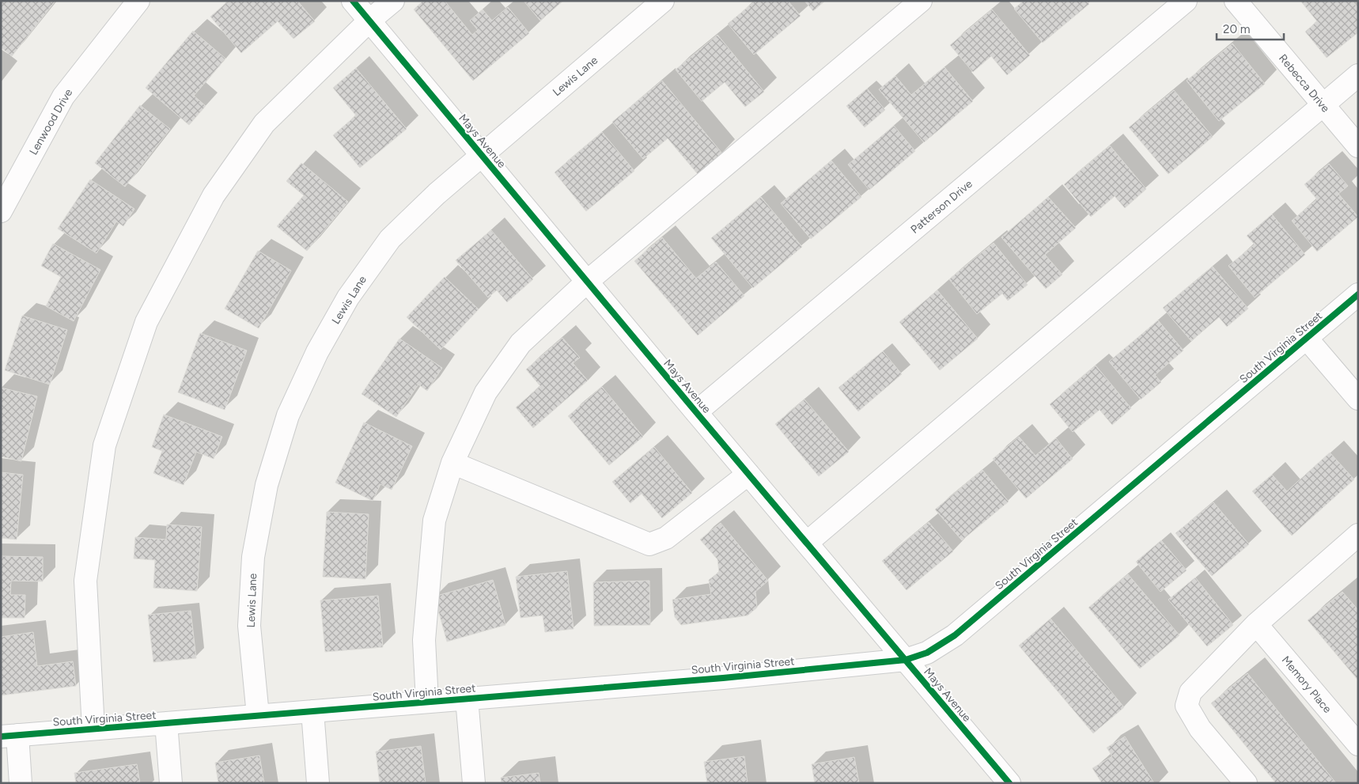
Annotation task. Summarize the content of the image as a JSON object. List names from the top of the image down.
{
  "streets": {
    "street": [
      "Lewis Lane",
      "Rebecca Drive",
      "Lenwood Drive",
      "Mays Avenue",
      "Patterson Drive",
      "South Virginia Street",
      "Memory Place"
    ]
  },
  "crossings": [
    ["Lewis Lane", "Mays Avenue"],
    ["Lewis Lane", "South Virginia Street"],
    ["Mays Avenue", "Patterson Drive"],
    ["Mays Avenue", "South Virginia Street"]
  ],
  "scale_bar": "20 m"
}
